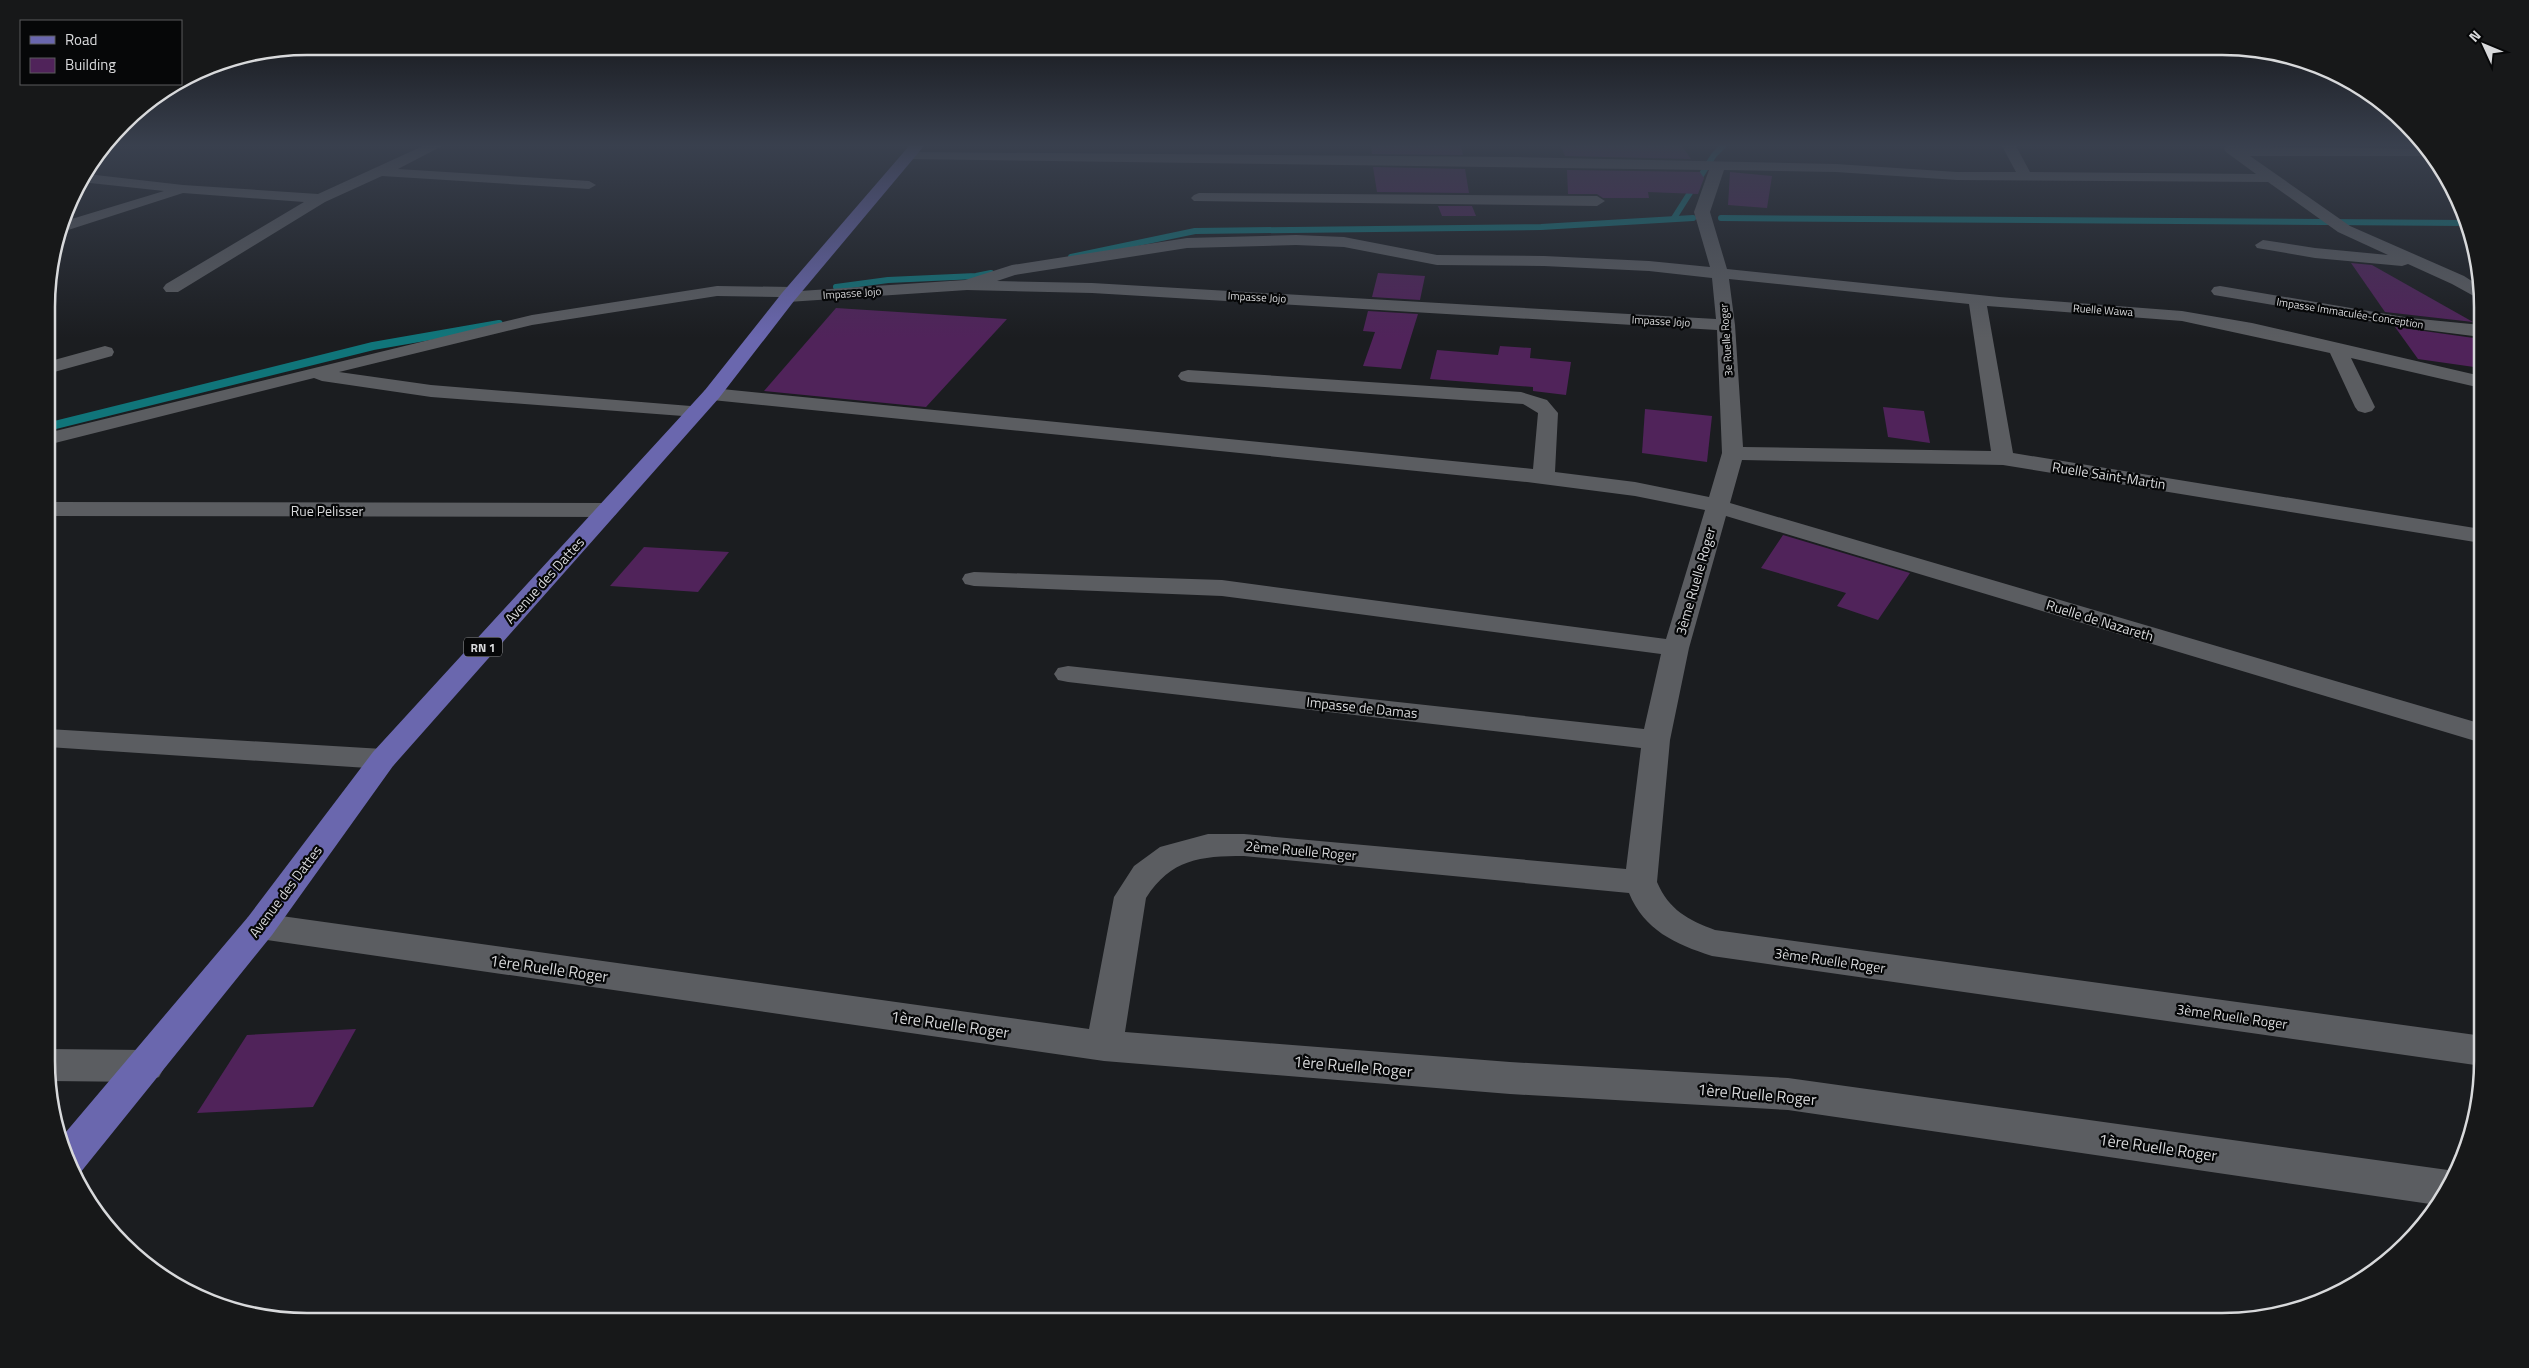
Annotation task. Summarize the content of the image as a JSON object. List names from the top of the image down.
{
  "streets": {
    "main road": ["Avenue des Dattes", "RN 1"],
    "street": [
      "Impasse Jojo",
      "Ruelle Wawa",
      "Impasse Immaculée-Conception",
      "3e Ruelle Roger",
      "Ruelle Saint-Martin",
      "Rue Pelisser",
      "3ème Ruelle Roger",
      "Ruelle de Nazareth",
      "Impasse de Damas",
      "2ème Ruelle Roger",
      "1ère Ruelle Roger"
    ]
  },
  "crossings": [
    ["Impasse Jojo", "Ruelle Wawa"],
    ["Impasse Jojo", "3e Ruelle Roger"],
    ["Impasse Jojo", "Avenue des Dattes"],
    ["Impasse Jojo", "Ruelle de Nazareth"],
    ["Ruelle Wawa", "3e Ruelle Roger"],
    ["3e Ruelle Roger", "Ruelle Saint-Martin"],
    ["3e Ruelle Roger", "3ème Ruelle Roger"],
    ["Ruelle Saint-Martin", "3ème Ruelle Roger"],
    ["Rue Pelisser", "Avenue des Dattes"],
    ["Avenue des Dattes", "Ruelle de Nazareth"],
    ["Avenue des Dattes", "1ère Ruelle Roger"],
    ["3ème Ruelle Roger", "Ruelle de Nazareth"],
    ["3ème Ruelle Roger", "Impasse de Damas"],
    ["3ème Ruelle Roger", "2ème Ruelle Roger"],
    ["2ème Ruelle Roger", "1ère Ruelle Roger"]
  ],
  "legend": ["Road", "Building"],
  "north": "top left"
}
